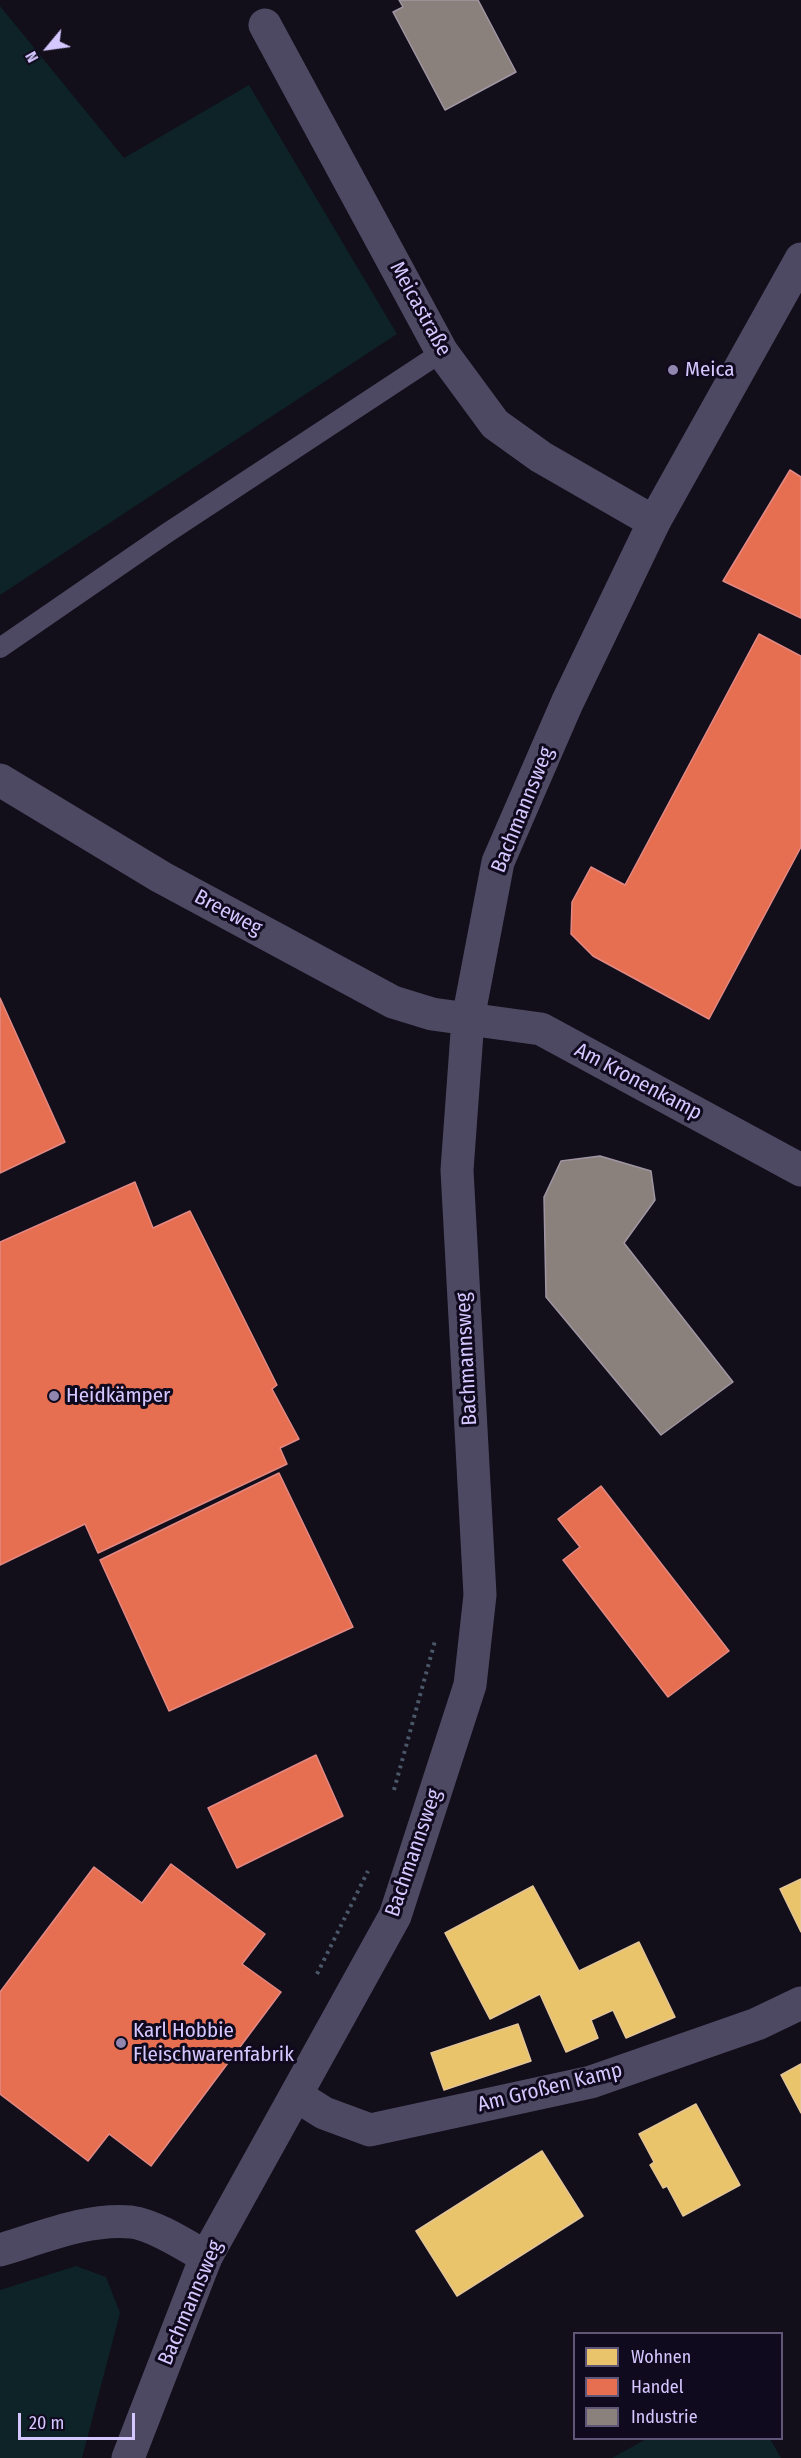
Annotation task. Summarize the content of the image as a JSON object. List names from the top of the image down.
{
  "streets": {
    "street": [
      "Meicastraße",
      "Bachmannsweg",
      "Breeweg",
      "Am Kronenkamp",
      "Am Großen Kamp"
    ]
  },
  "crossings": [
    ["Meicastraße", "Bachmannsweg"],
    ["Bachmannsweg", "Breeweg"],
    ["Bachmannsweg", "Am Kronenkamp"],
    ["Bachmannsweg", "Am Großen Kamp"],
    ["Breeweg", "Am Kronenkamp"]
  ],
  "places": ["Meica", "Heidkämper", "Karl Hobbie Fleischwarenfabrik"],
  "legend": ["Wohnen", "Handel", "Industrie"],
  "scale_bar": "20 m",
  "north": "bottom left"
}
